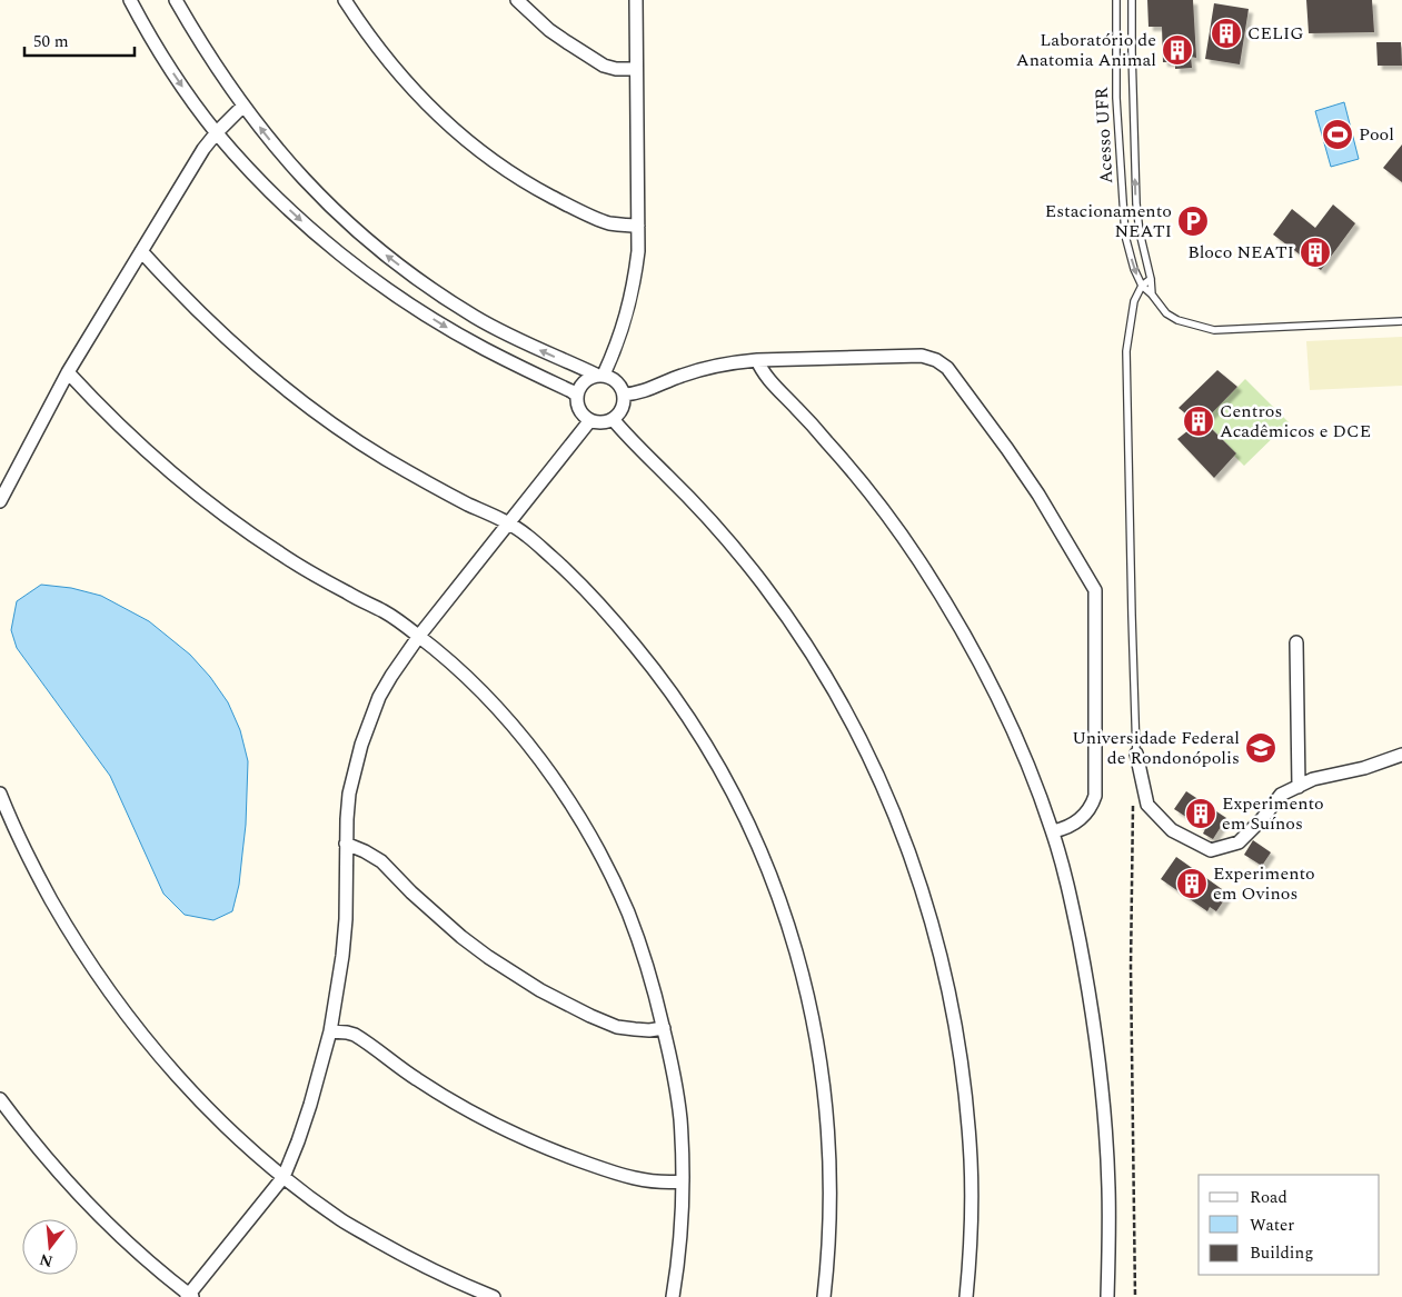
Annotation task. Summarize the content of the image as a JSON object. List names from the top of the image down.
{
  "streets": {
    "lane": ["Acesso UFR"]
  },
  "places": {
    "building": [
      "CELIG",
      "Laboratório de Anatomia Animal",
      "Bloco NEATI",
      "Centros Acadêmicos e DCE",
      "Experimento em Suínos",
      "Experimento em Ovinos"
    ],
    "sports": ["Pool"],
    "parking": ["Estacionamento NEATI"],
    "school or university": ["Universidade Federal de Rondonópolis"]
  },
  "legend": ["Road", "Water", "Building"],
  "scale_bar": "50 m",
  "north": "bottom"
}
